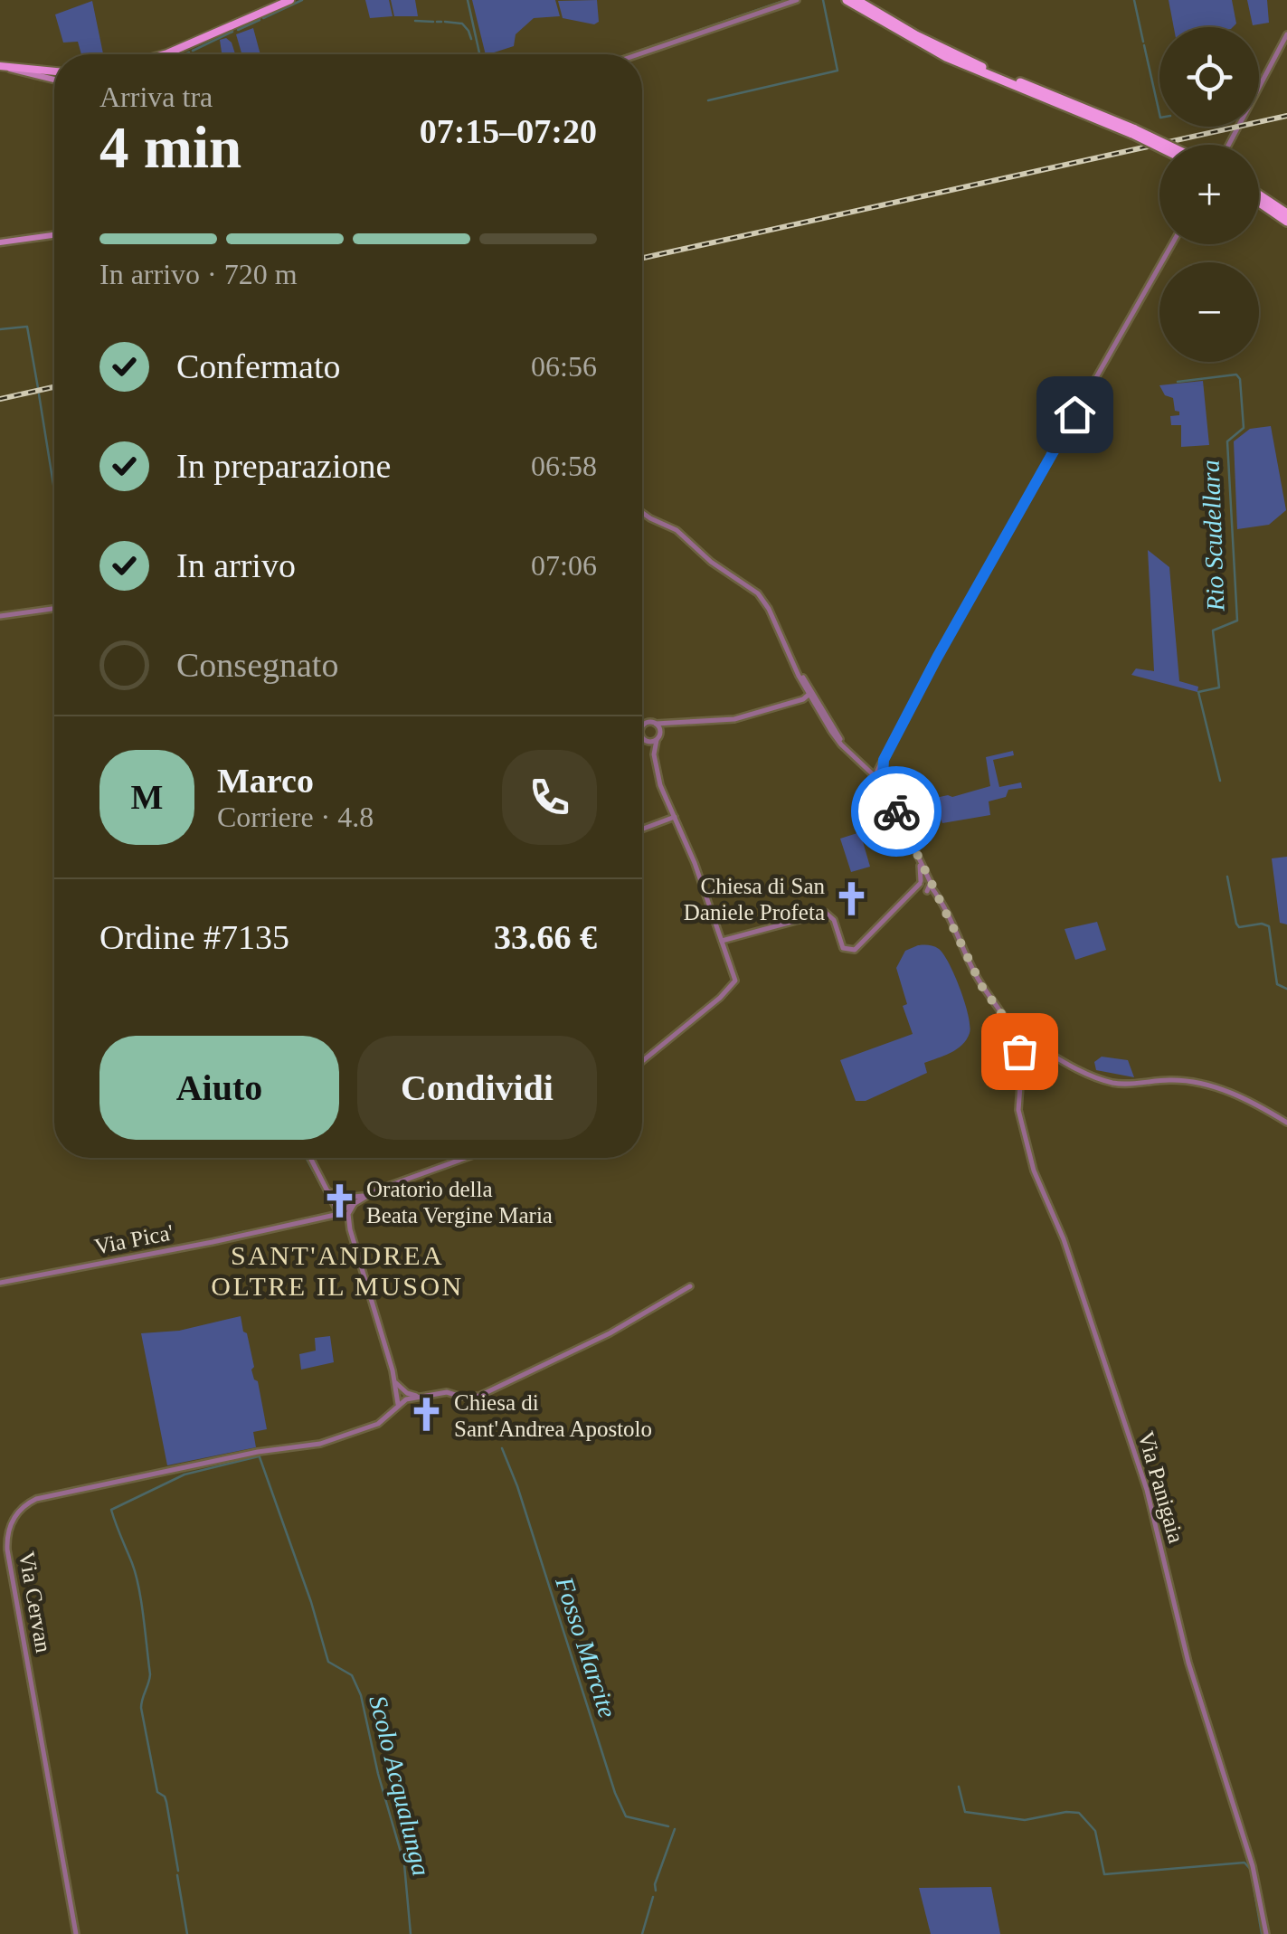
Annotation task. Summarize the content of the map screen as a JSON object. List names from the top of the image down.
{
  "streets": {
    "street": ["Via Pica'", "Via Panigaia", "Via Cervan"]
  },
  "districts": ["SANT'ANDREA OLTRE IL MUSON"],
  "water": ["Rio Scudellara", "Fosso Marcite", "Scolo Acqualunga"],
  "places": {
    "church": ["Chiesa di San Daniele Profeta", "Oratorio della Beata Vergine Maria", "Chiesa di Sant'Andrea Apostolo"]
  },
  "page": {
    "map_buttons": ["+", "−"],
    "heading": ["4 min", "Arriva tra", "07:15–07:20"],
    "panel": [
      "Marco",
      "Corriere · 4.8",
      "Ordine #7135",
      "33.66 €"
    ],
    "bar": "In arrivo · 720 m",
    "list": [
      ["Confermato", "06:56"],
      ["In preparazione", "06:58"],
      ["In arrivo", "07:06"],
      "Consegnato"
    ],
    "round": "M",
    "buttons": ["Aiuto", "Condividi"]
  }
}
